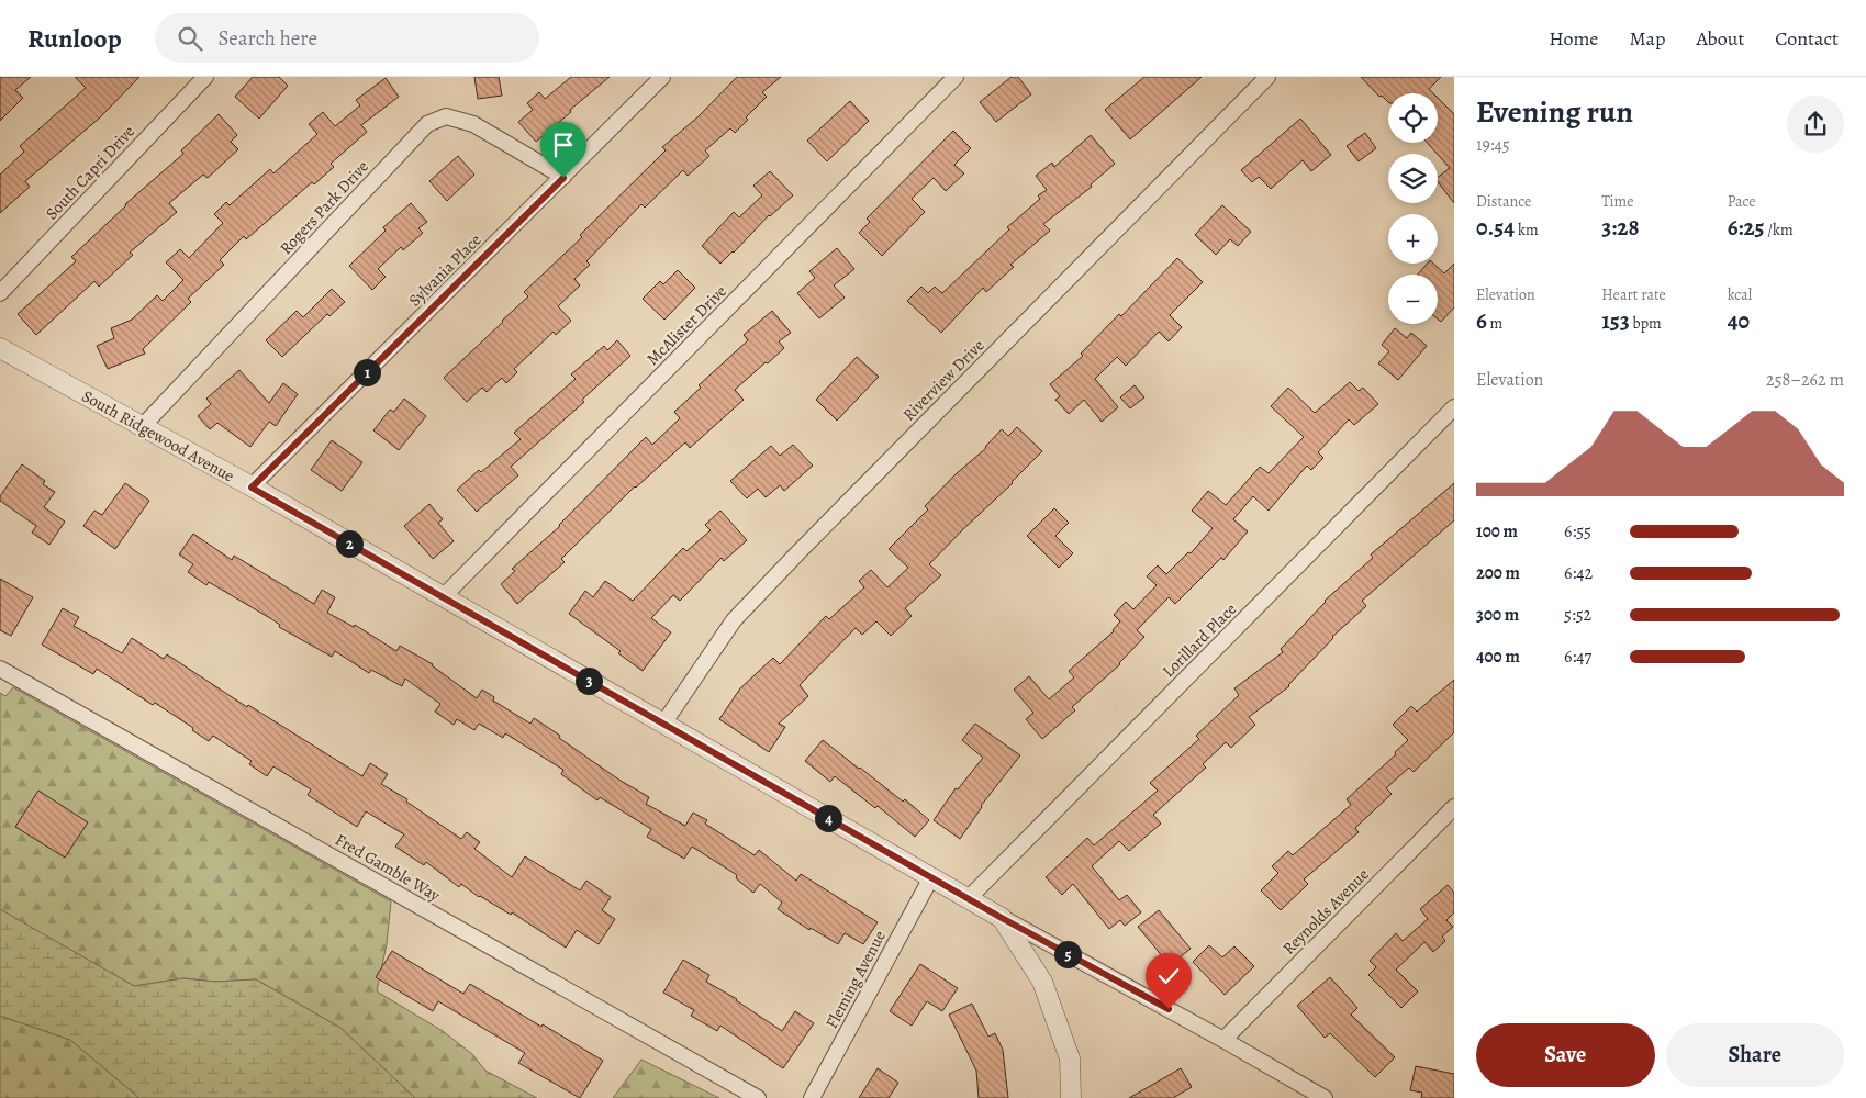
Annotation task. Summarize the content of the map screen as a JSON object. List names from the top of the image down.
{
  "streets": {
    "street": [
      "South Capri Drive",
      "Rogers Park Drive",
      "Sylvania Place",
      "McAlister Drive",
      "Riverview Drive",
      "South Ridgewood Avenue",
      "Lorillard Place",
      "Fred Gamble Way",
      "Reynolds Avenue",
      "Fleming Avenue"
    ]
  },
  "crossings": [
    ["Rogers Park Drive", "Sylvania Place"],
    ["Rogers Park Drive", "South Ridgewood Avenue"],
    ["Sylvania Place", "South Ridgewood Avenue"],
    ["McAlister Drive", "South Ridgewood Avenue"],
    ["Riverview Drive", "South Ridgewood Avenue"],
    ["South Ridgewood Avenue", "Lorillard Place"],
    ["South Ridgewood Avenue", "Fleming Avenue"]
  ],
  "page": {
    "header": "Runloop",
    "search": "Search here",
    "nav": [
      "Home",
      "Map",
      "About",
      "Contact"
    ],
    "heading": ["Evening run", "19:45"],
    "map_buttons": ["+", "−"],
    "stats": [
      ["Distance", "0.54 km"],
      ["Time", "3:28"],
      ["Pace", "6:25 /km"],
      ["Elevation", "6 m"],
      ["Heart rate", "153 bpm"],
      ["kcal", "40"]
    ],
    "chart": ["Elevation", "258–262 m"],
    "pins": [
      "1",
      "2",
      "3",
      "4",
      "5"
    ],
    "list": [
      {
        "name": "100 m",
        "note": "6:55"
      },
      {
        "name": "200 m",
        "note": "6:42"
      },
      {
        "name": "300 m",
        "note": "5:52"
      },
      {
        "name": "400 m",
        "note": "6:47"
      }
    ],
    "buttons": ["Save", "Share"]
  }
}
